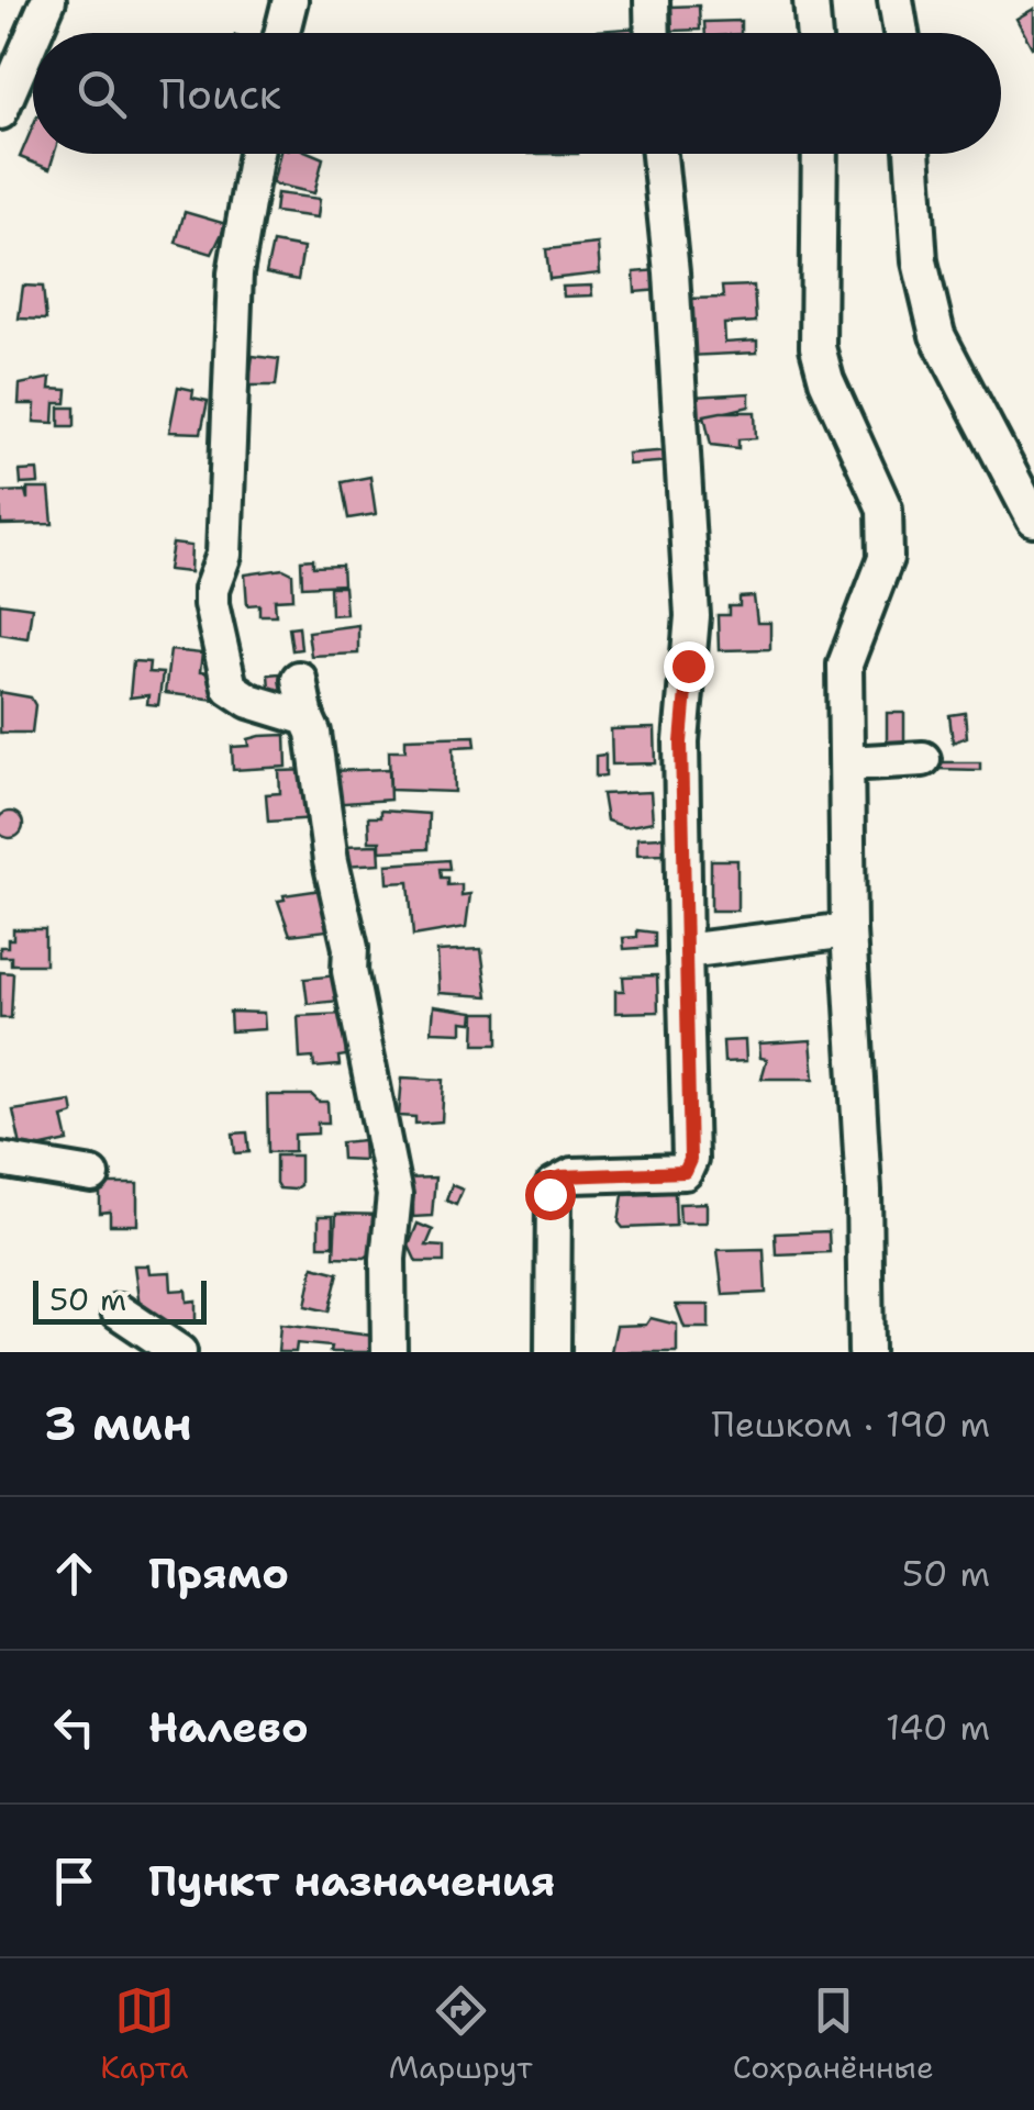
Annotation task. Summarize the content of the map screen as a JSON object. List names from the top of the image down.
{
  "scale_bar": "50 m",
  "page": {
    "search": "Поиск",
    "scale": "50 m",
    "heading": ["3 мин", "Пешком · 190 m"],
    "list": [
      ["Прямо", "50 m"],
      ["Налево", "140 m"],
      "Пункт назначения"
    ],
    "nav": ["Карта", "Маршрут", "Сохранённые"]
  }
}
